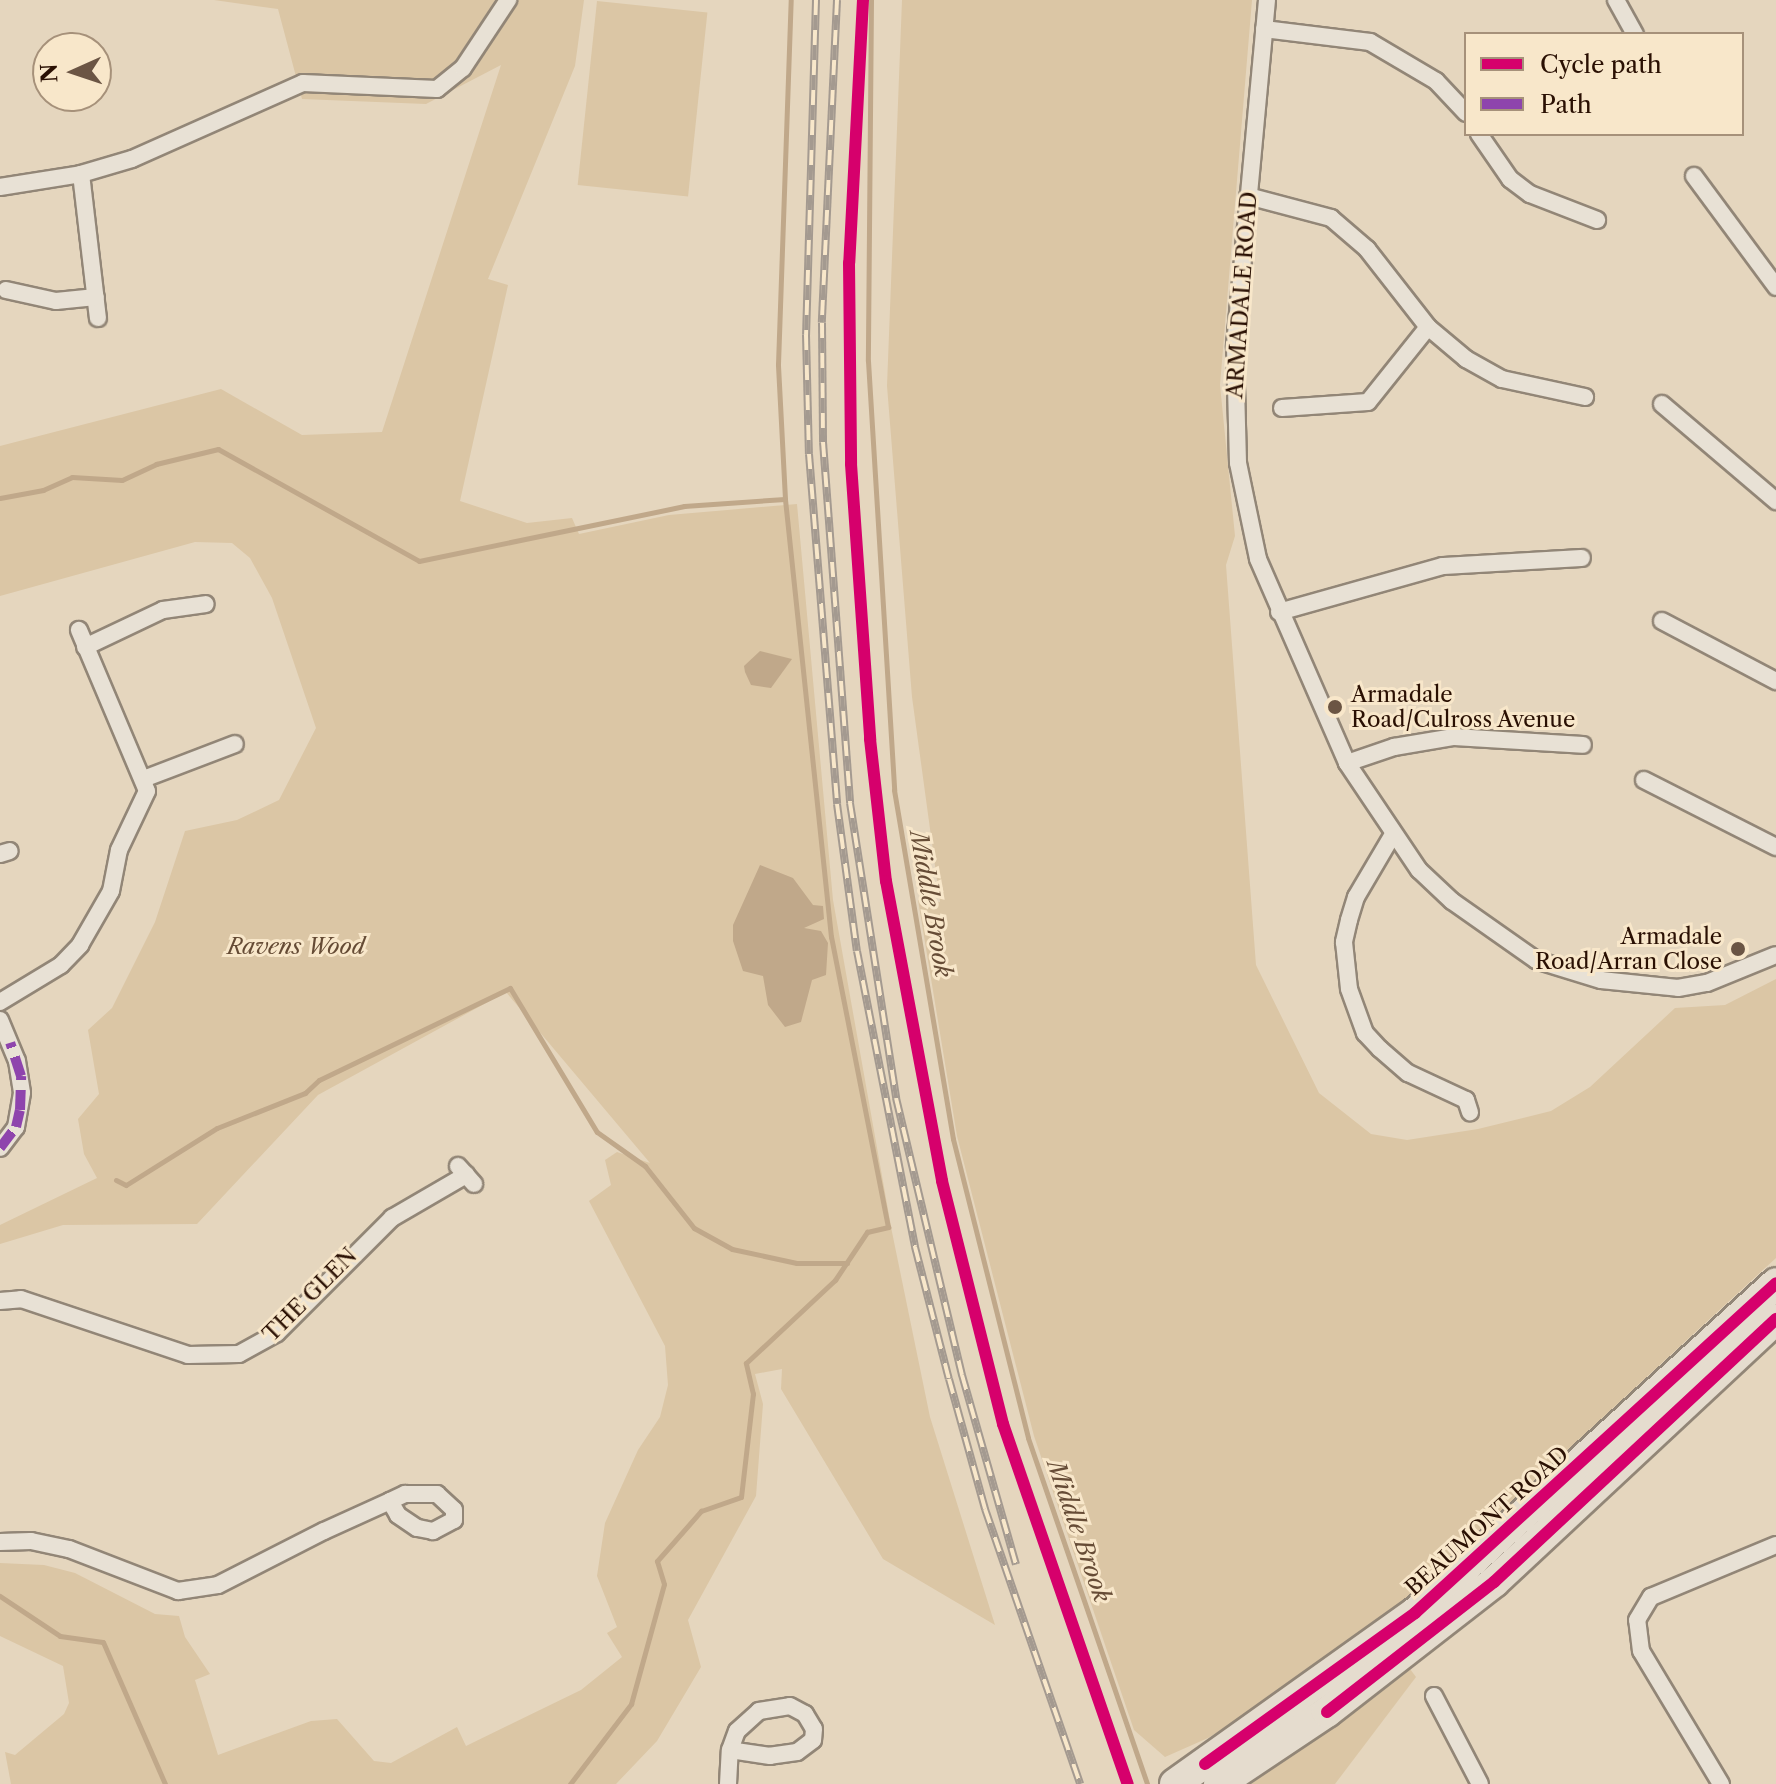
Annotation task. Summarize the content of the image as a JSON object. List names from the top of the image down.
{
  "streets": {
    "highway": ["BEAUMONT ROAD"],
    "street": ["ARMADALE ROAD", "THE GLEN"]
  },
  "water": ["Middle Brook"],
  "parks": ["Ravens Wood"],
  "places": ["Armadale Road/Culross Avenue", "Armadale Road/Arran Close"],
  "legend": ["Cycle path", "Path"],
  "north": "left"
}
